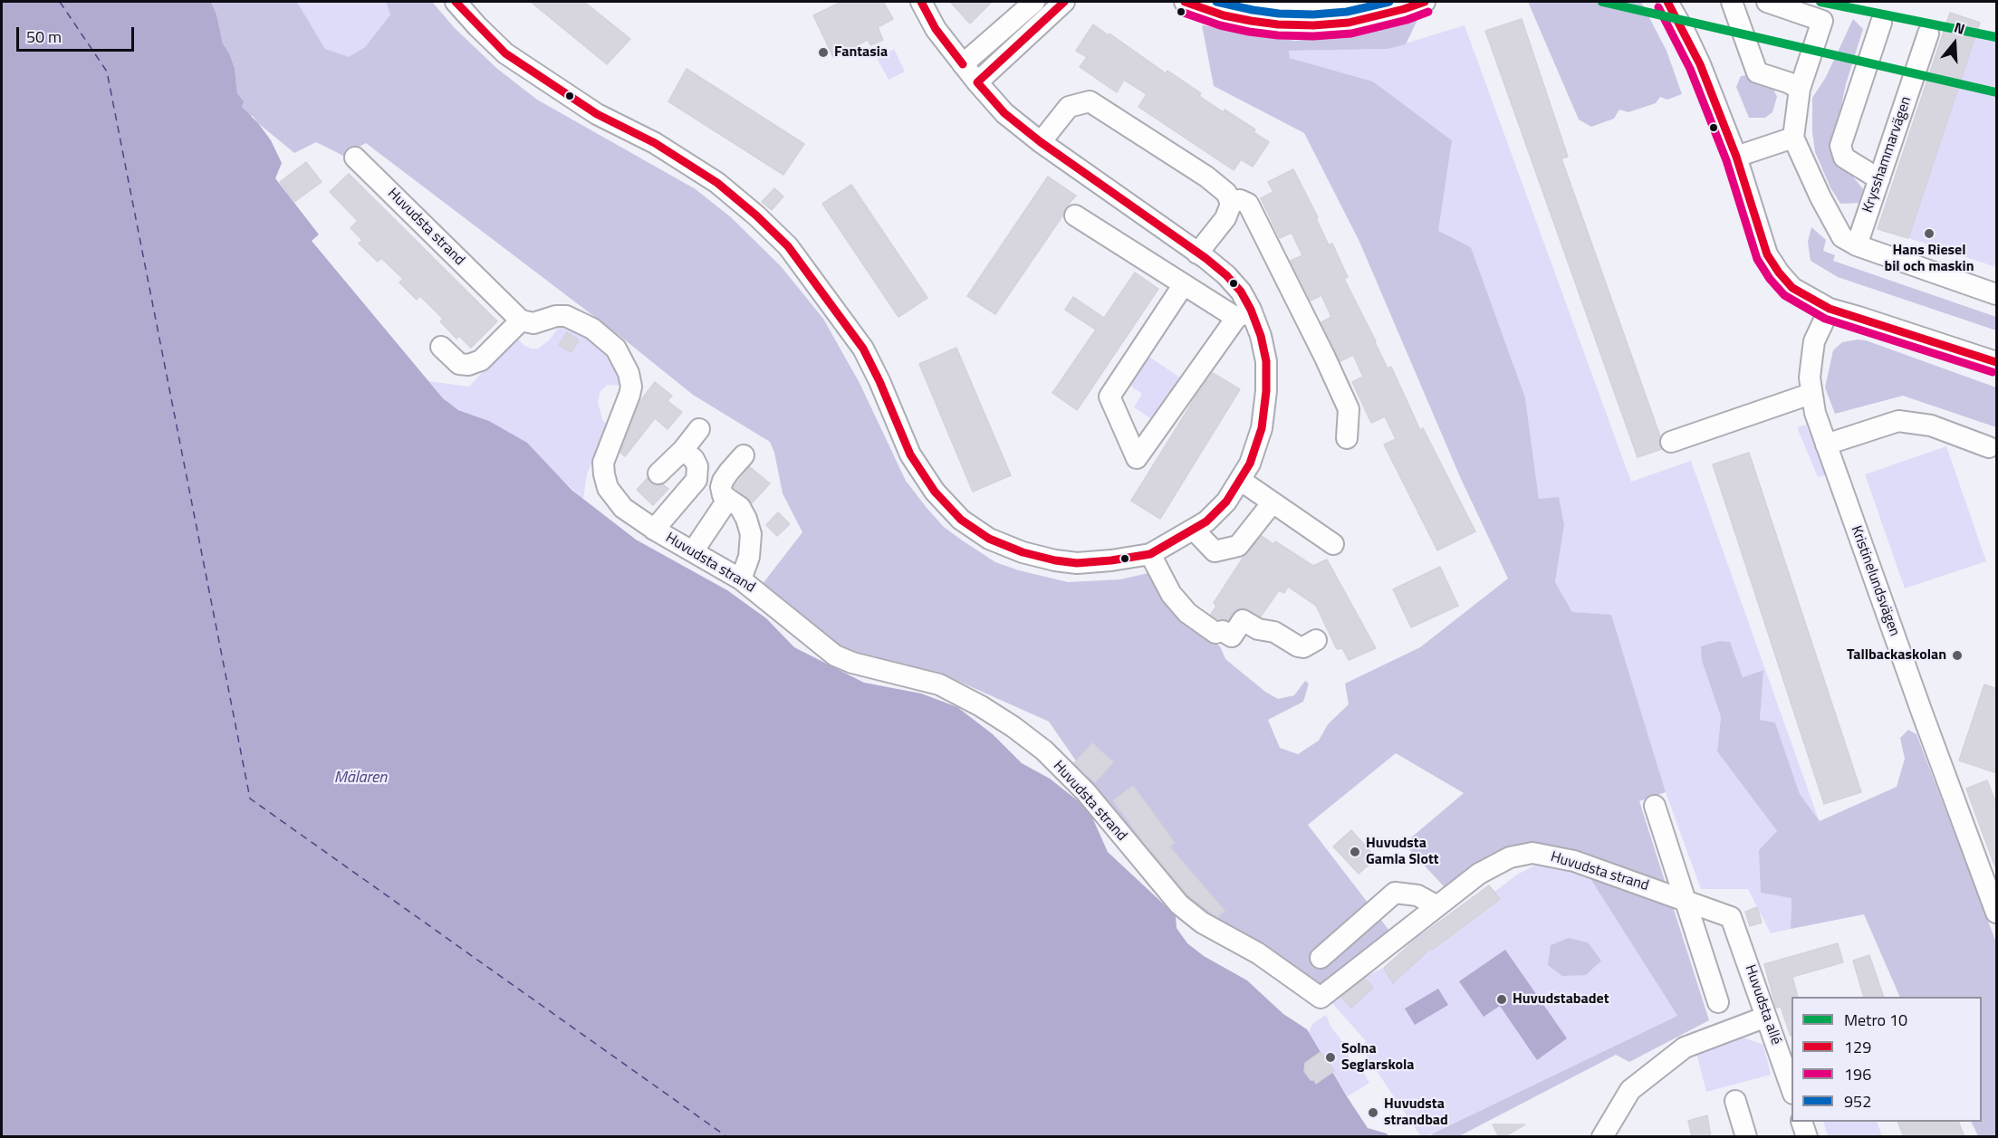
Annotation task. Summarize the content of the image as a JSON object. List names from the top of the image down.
{
  "streets": {
    "street": [
      "Krysshammarvägen",
      "Huvudsta strand",
      "Kristinelundsvägen",
      "Huvudsta allé"
    ]
  },
  "crossings": [
    ["Huvudsta strand", "Huvudsta allé"]
  ],
  "water": ["Mälaren"],
  "places": [
    "Fantasia",
    "Hans Riesel bil och maskin",
    "Tallbackaskolan",
    "Huvudsta Gamla Slott",
    "Huvudstabadet",
    "Solna Seglarskola",
    "Huvudsta strandbad"
  ],
  "lines": [
    "metro line 10",
    "transit line 129",
    "transit line 952",
    "transit line 196"
  ],
  "legend": [
    "Metro 10",
    "129",
    "196",
    "952"
  ],
  "scale_bar": "50 m",
  "north": "top"
}
